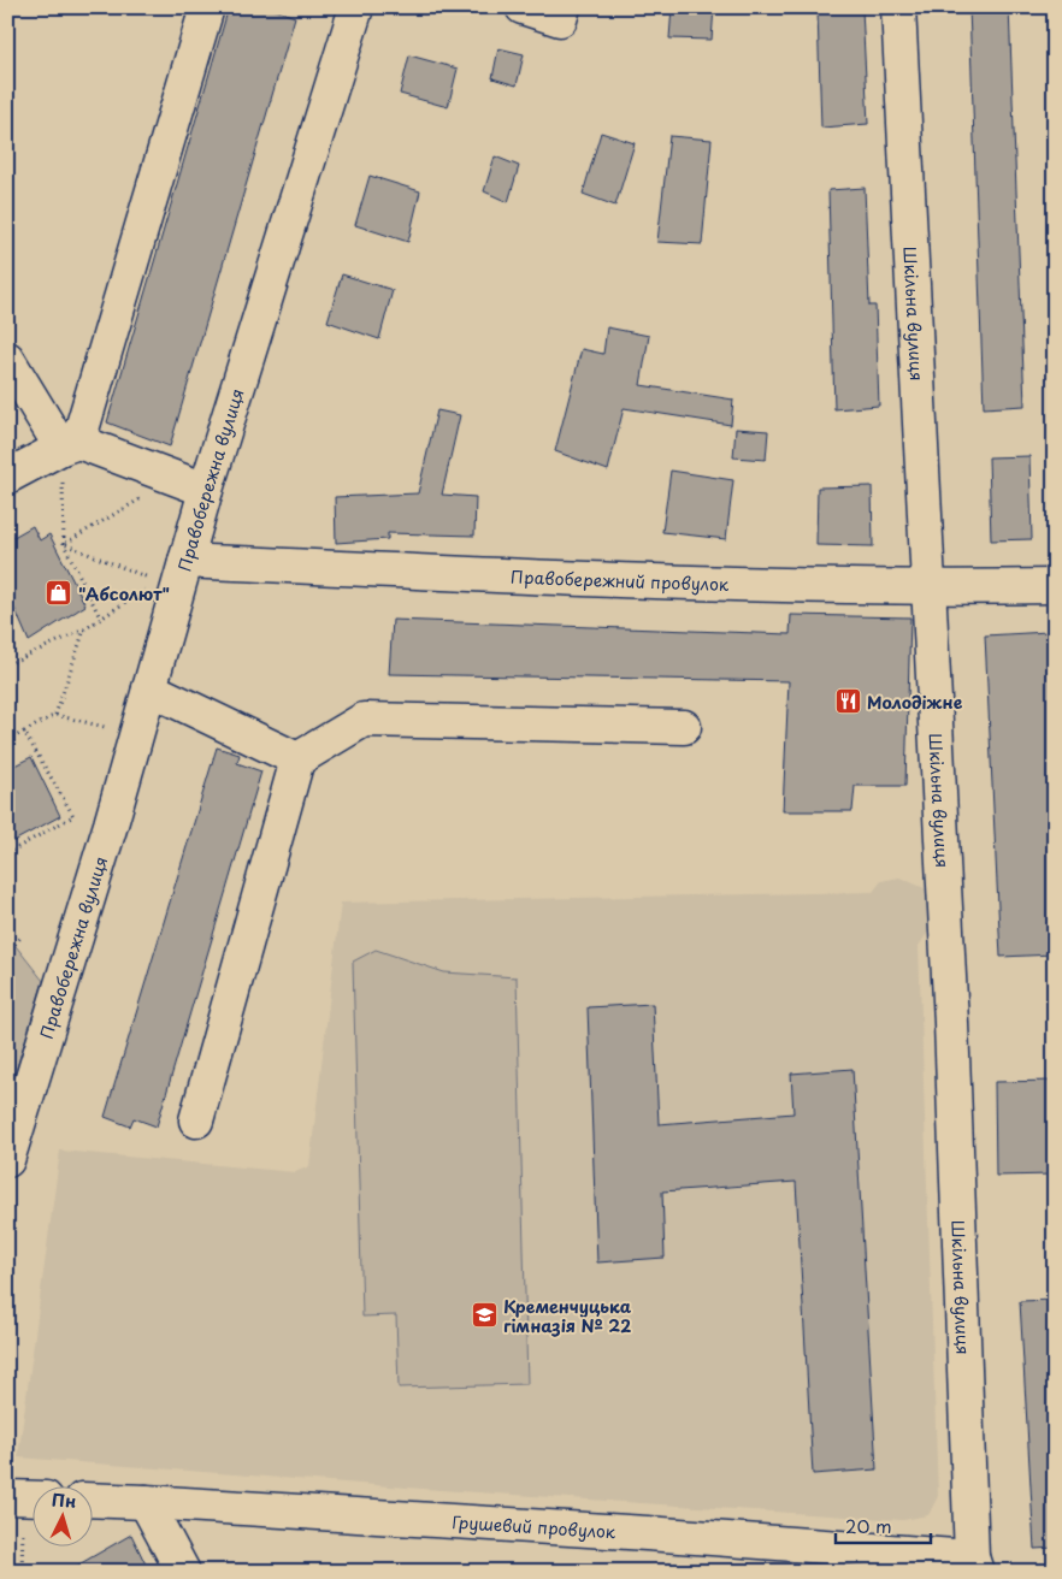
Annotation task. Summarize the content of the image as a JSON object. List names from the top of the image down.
{
  "streets": {
    "street": [
      "Шкільна вулиця",
      "Правобережна вулиця",
      "Правобережний провулок",
      "Грушевий провулок"
    ]
  },
  "crossings": [
    ["Шкільна вулиця", "Правобережний провулок"],
    ["Шкільна вулиця", "Грушевий провулок"],
    ["Правобережна вулиця", "Правобережний провулок"]
  ],
  "places": {
    "shop": ["\"Абсолют\""],
    "restaurant": ["Молодіжне"],
    "school or university": ["Кременчуцька гімназія № 22"]
  },
  "scale_bar": "20 m",
  "north": "top"
}
